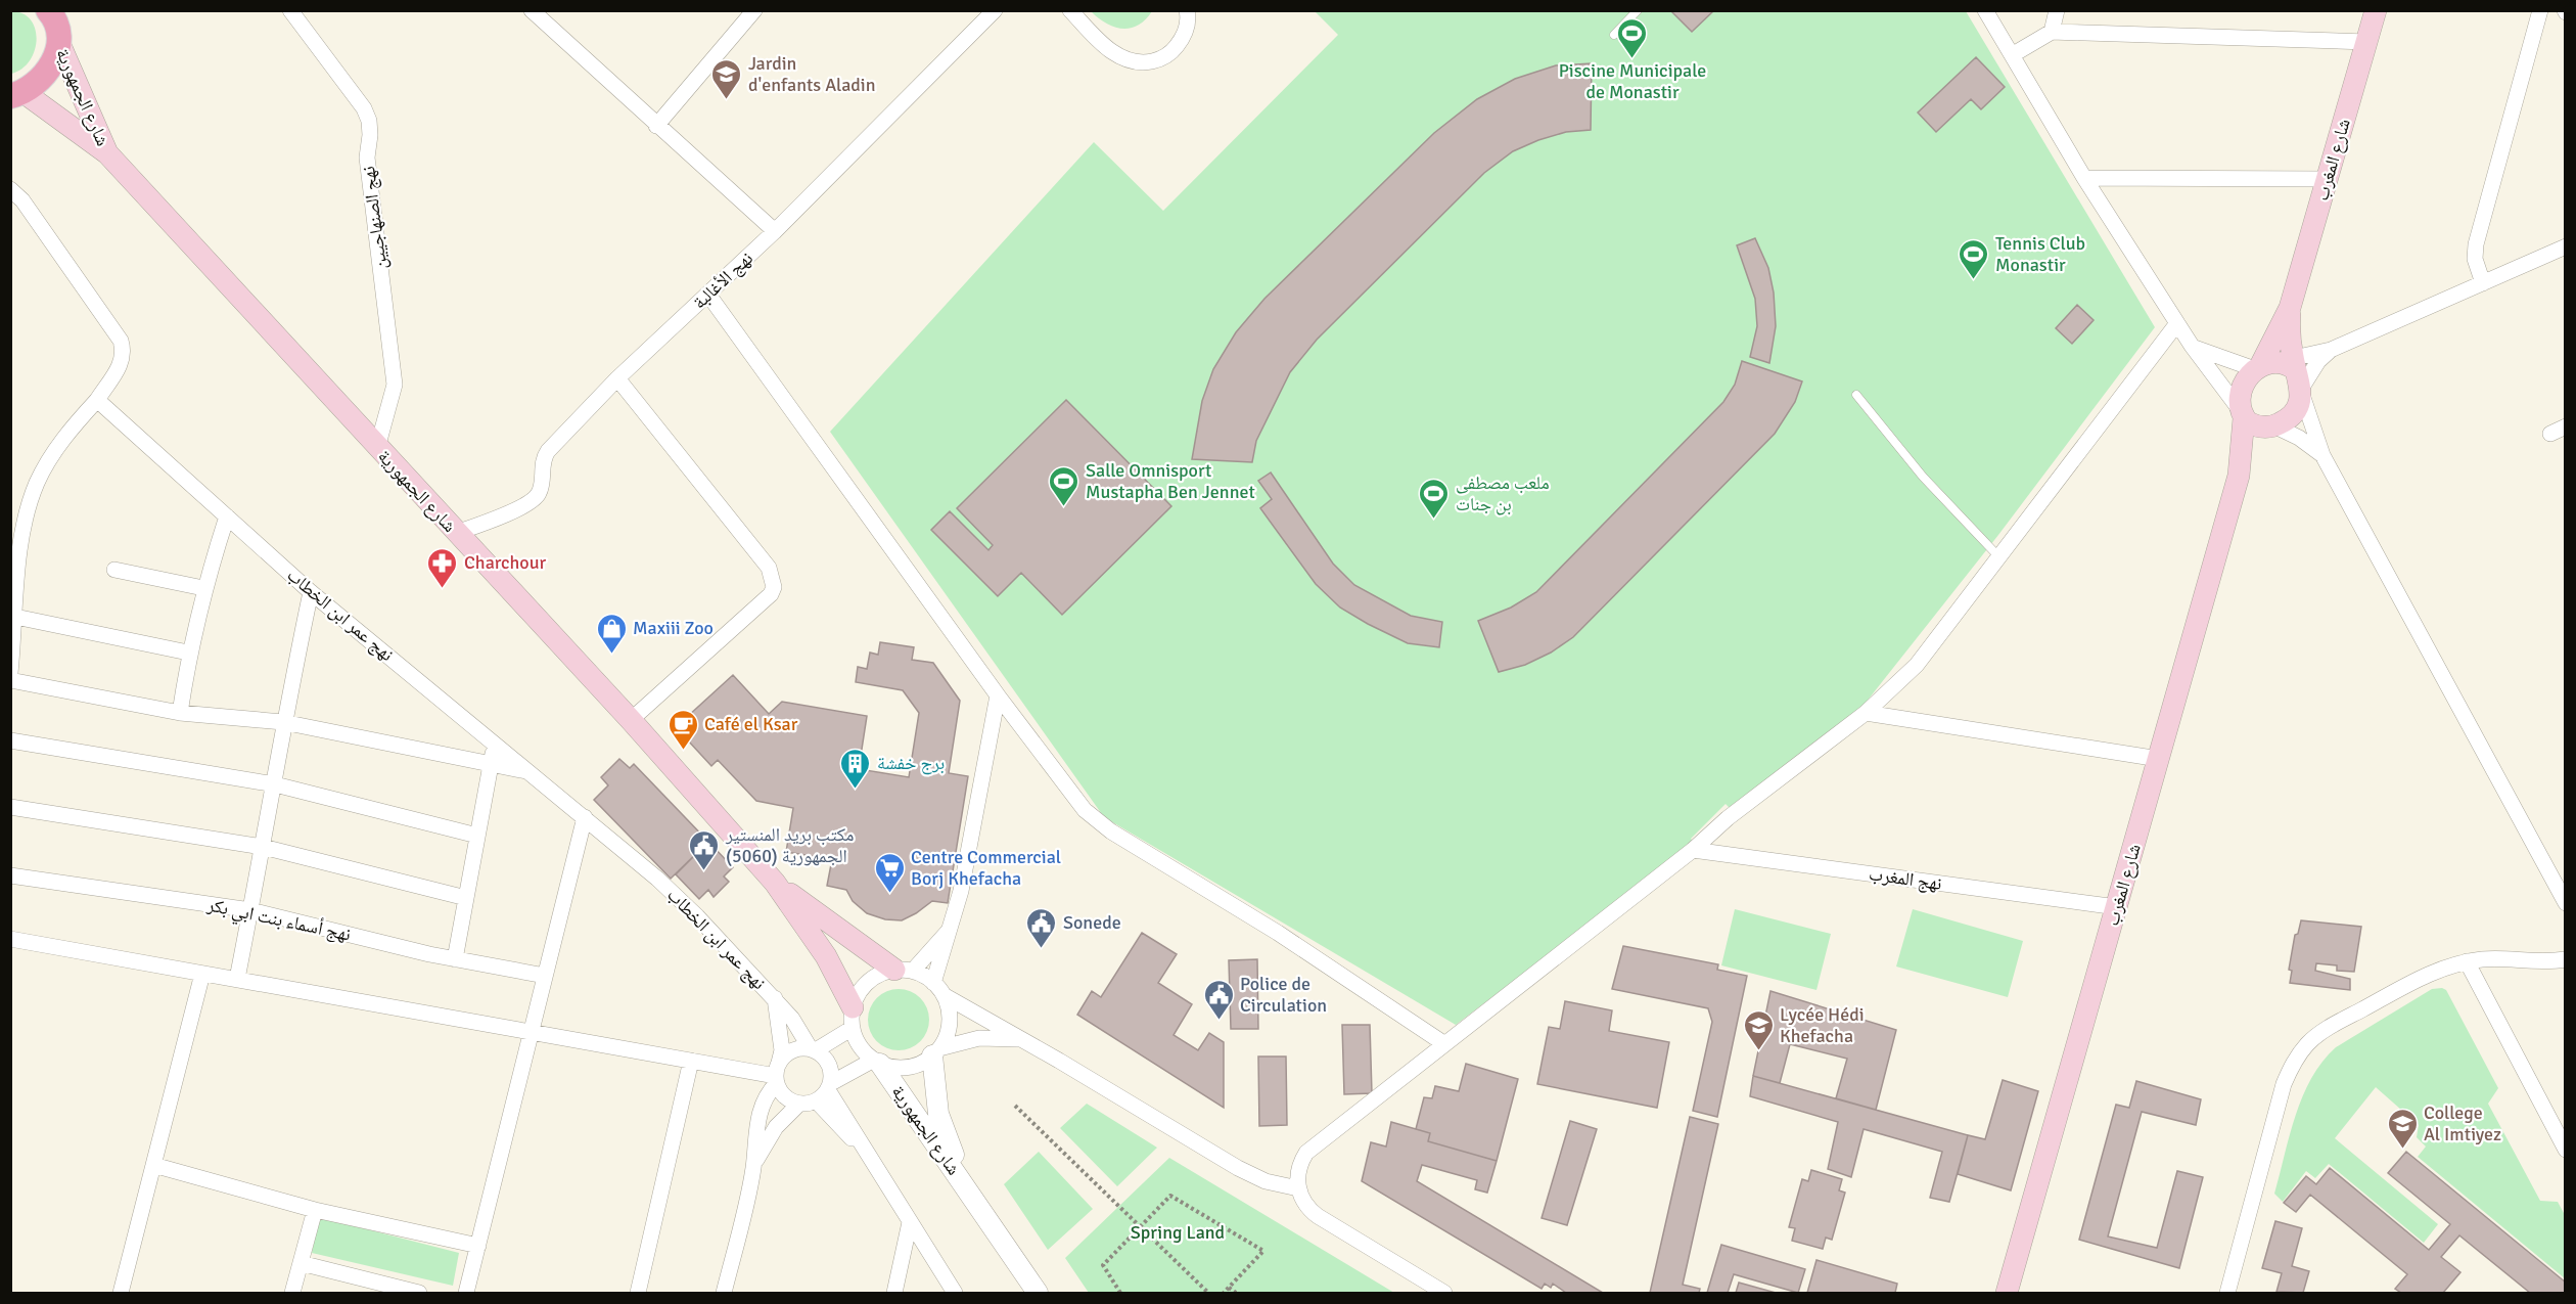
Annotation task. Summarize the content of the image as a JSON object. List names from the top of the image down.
{
  "streets": {
    "main road": ["شارع الجمهورية", "شارع المغرب"],
    "street": [
      "نهج الصنهاجيين",
      "نهج الأغالبة",
      "نهج عمر ابن الخطاب",
      "نهج المغرب",
      "نهج أسماء بنت ابي بكر"
    ]
  },
  "crossings": [
    ["شارع الجمهورية", "نهج الصنهاجيين"],
    ["شارع الجمهورية", "نهج الأغالبة"],
    ["شارع المغرب", "نهج المغرب"]
  ],
  "parks": ["Spring Land"],
  "places": {
    "sports": [
      "Piscine Municipale de Monastir",
      "Tennis Club Monastir",
      "Salle Omnisport Mustapha Ben Jennet",
      "ملعب مصطفى بن جنات"
    ],
    "school or university": ["Jardin d'enfants Aladin", "Lycée Hédi Khefacha", "College Al Imtiyez"],
    "pharmacy": ["Charchour"],
    "shop": ["Maxiii Zoo"],
    "cafe": ["Café el Ksar"],
    "building": ["برج خفشة"],
    "public building": ["مكتب بريد المنستير الجمهورية (5060)", "Sonede", "Police de Circulation"],
    "supermarket": ["Centre Commercial Borj Khefacha"]
  }
}
